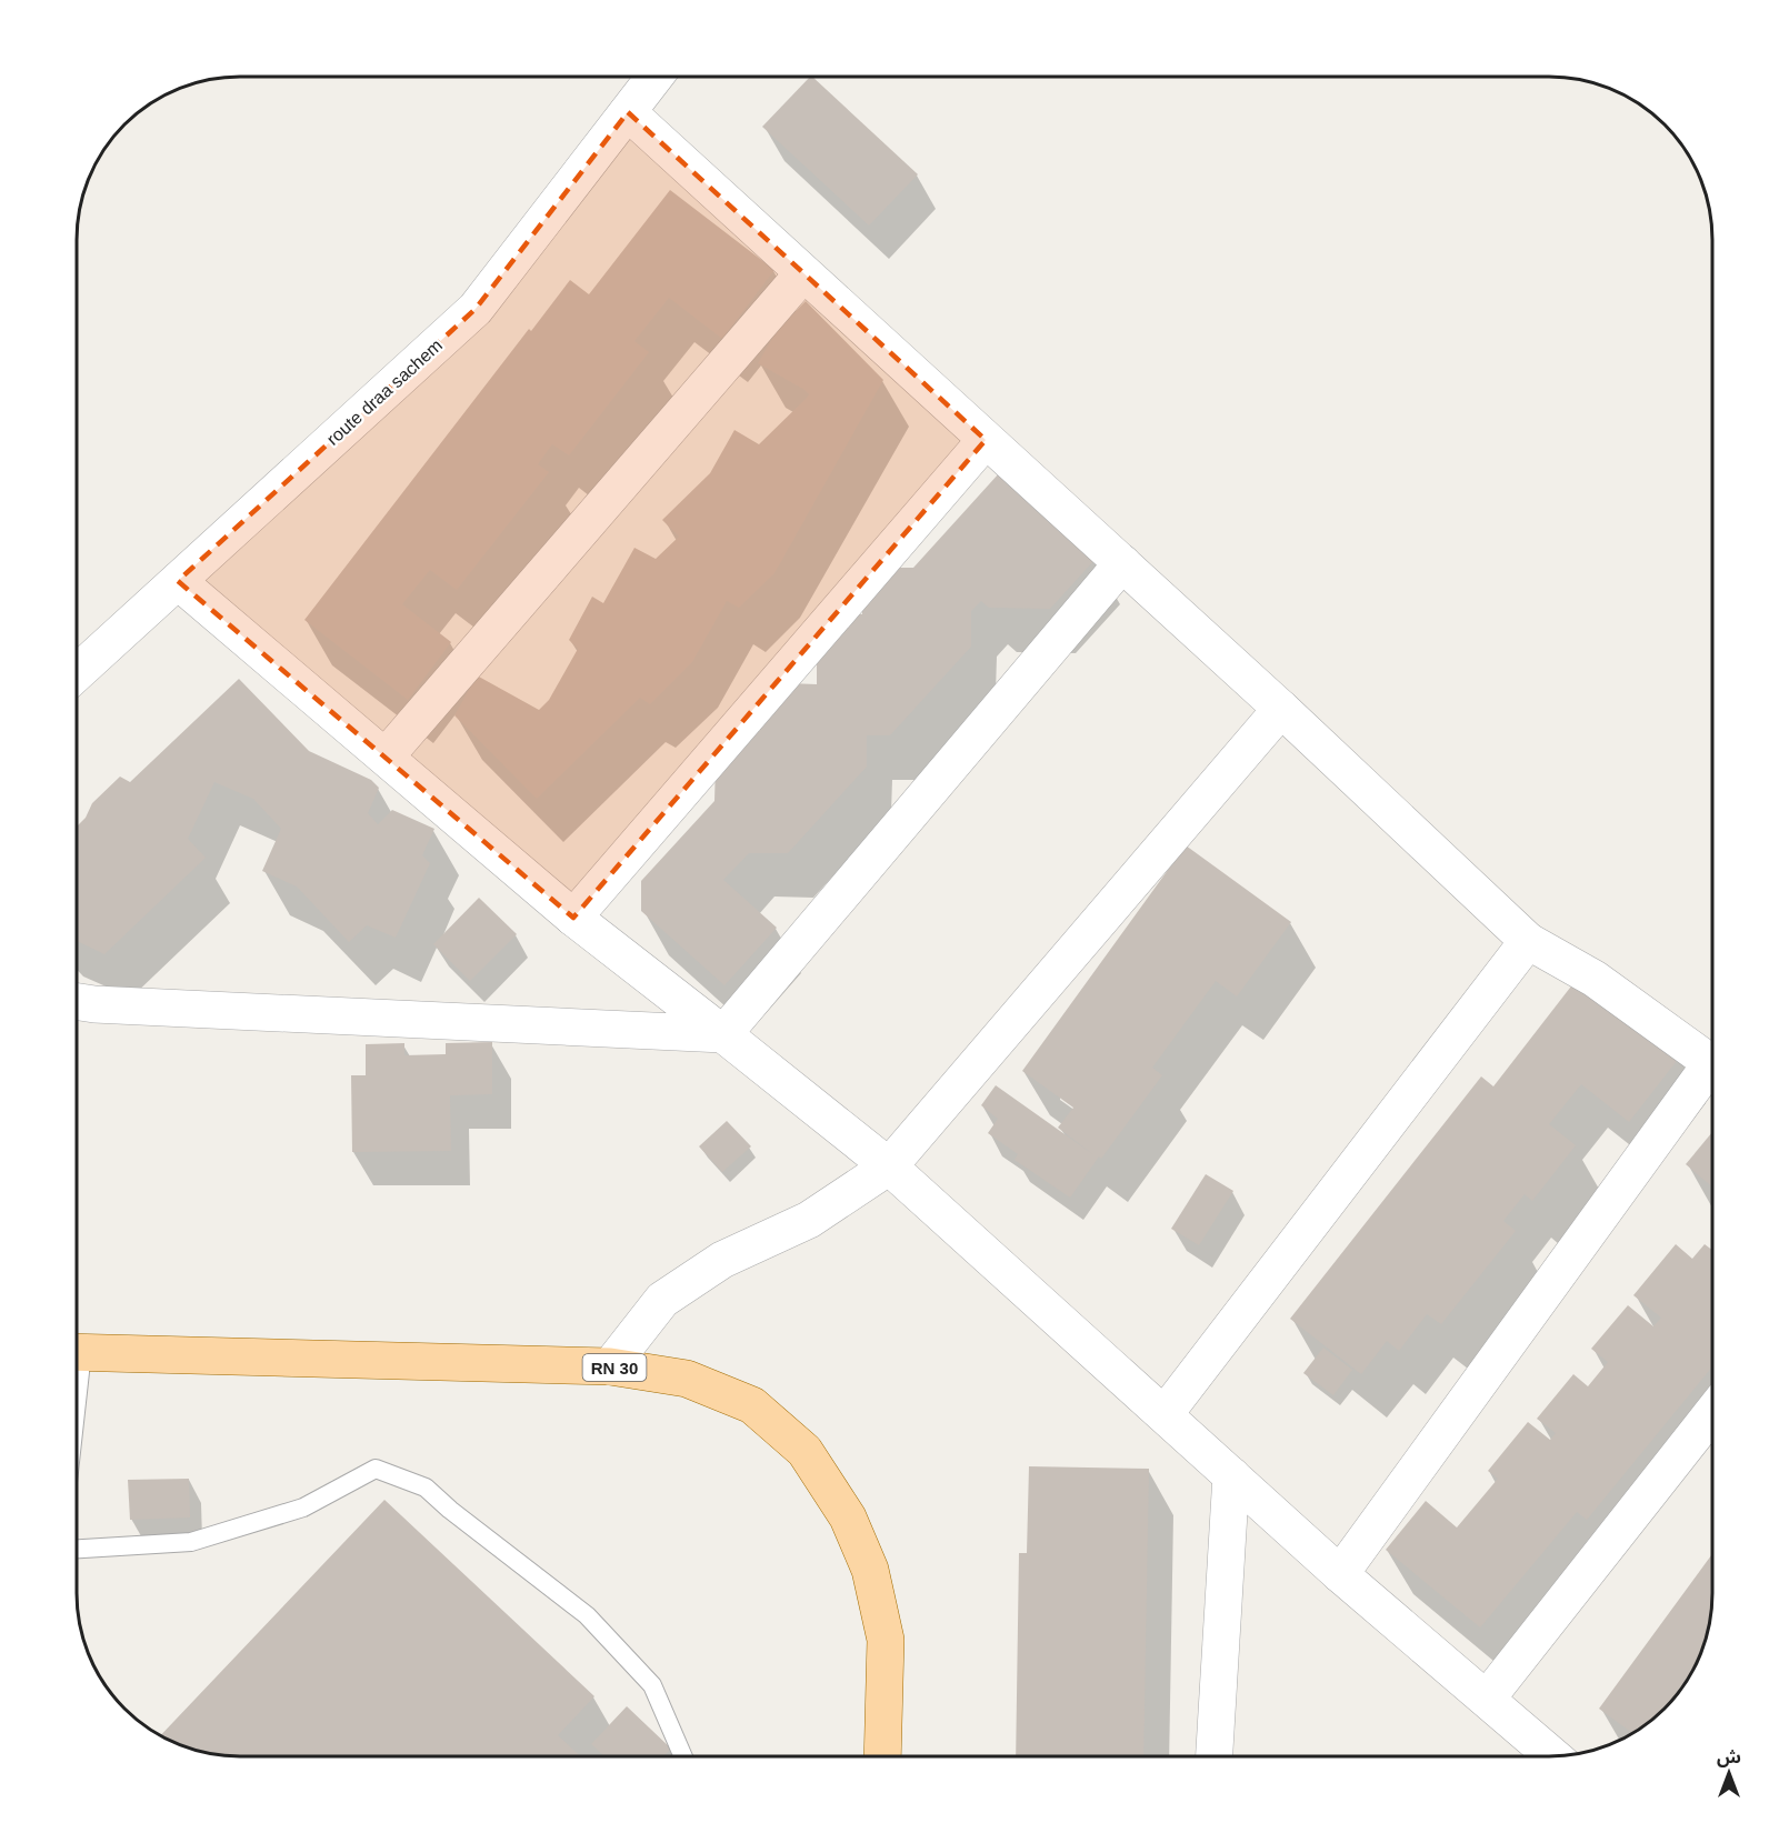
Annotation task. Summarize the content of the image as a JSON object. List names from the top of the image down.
{
  "streets": {
    "main road": ["RN 30"],
    "street": ["route draa sachem"]
  },
  "north": "top"
}
